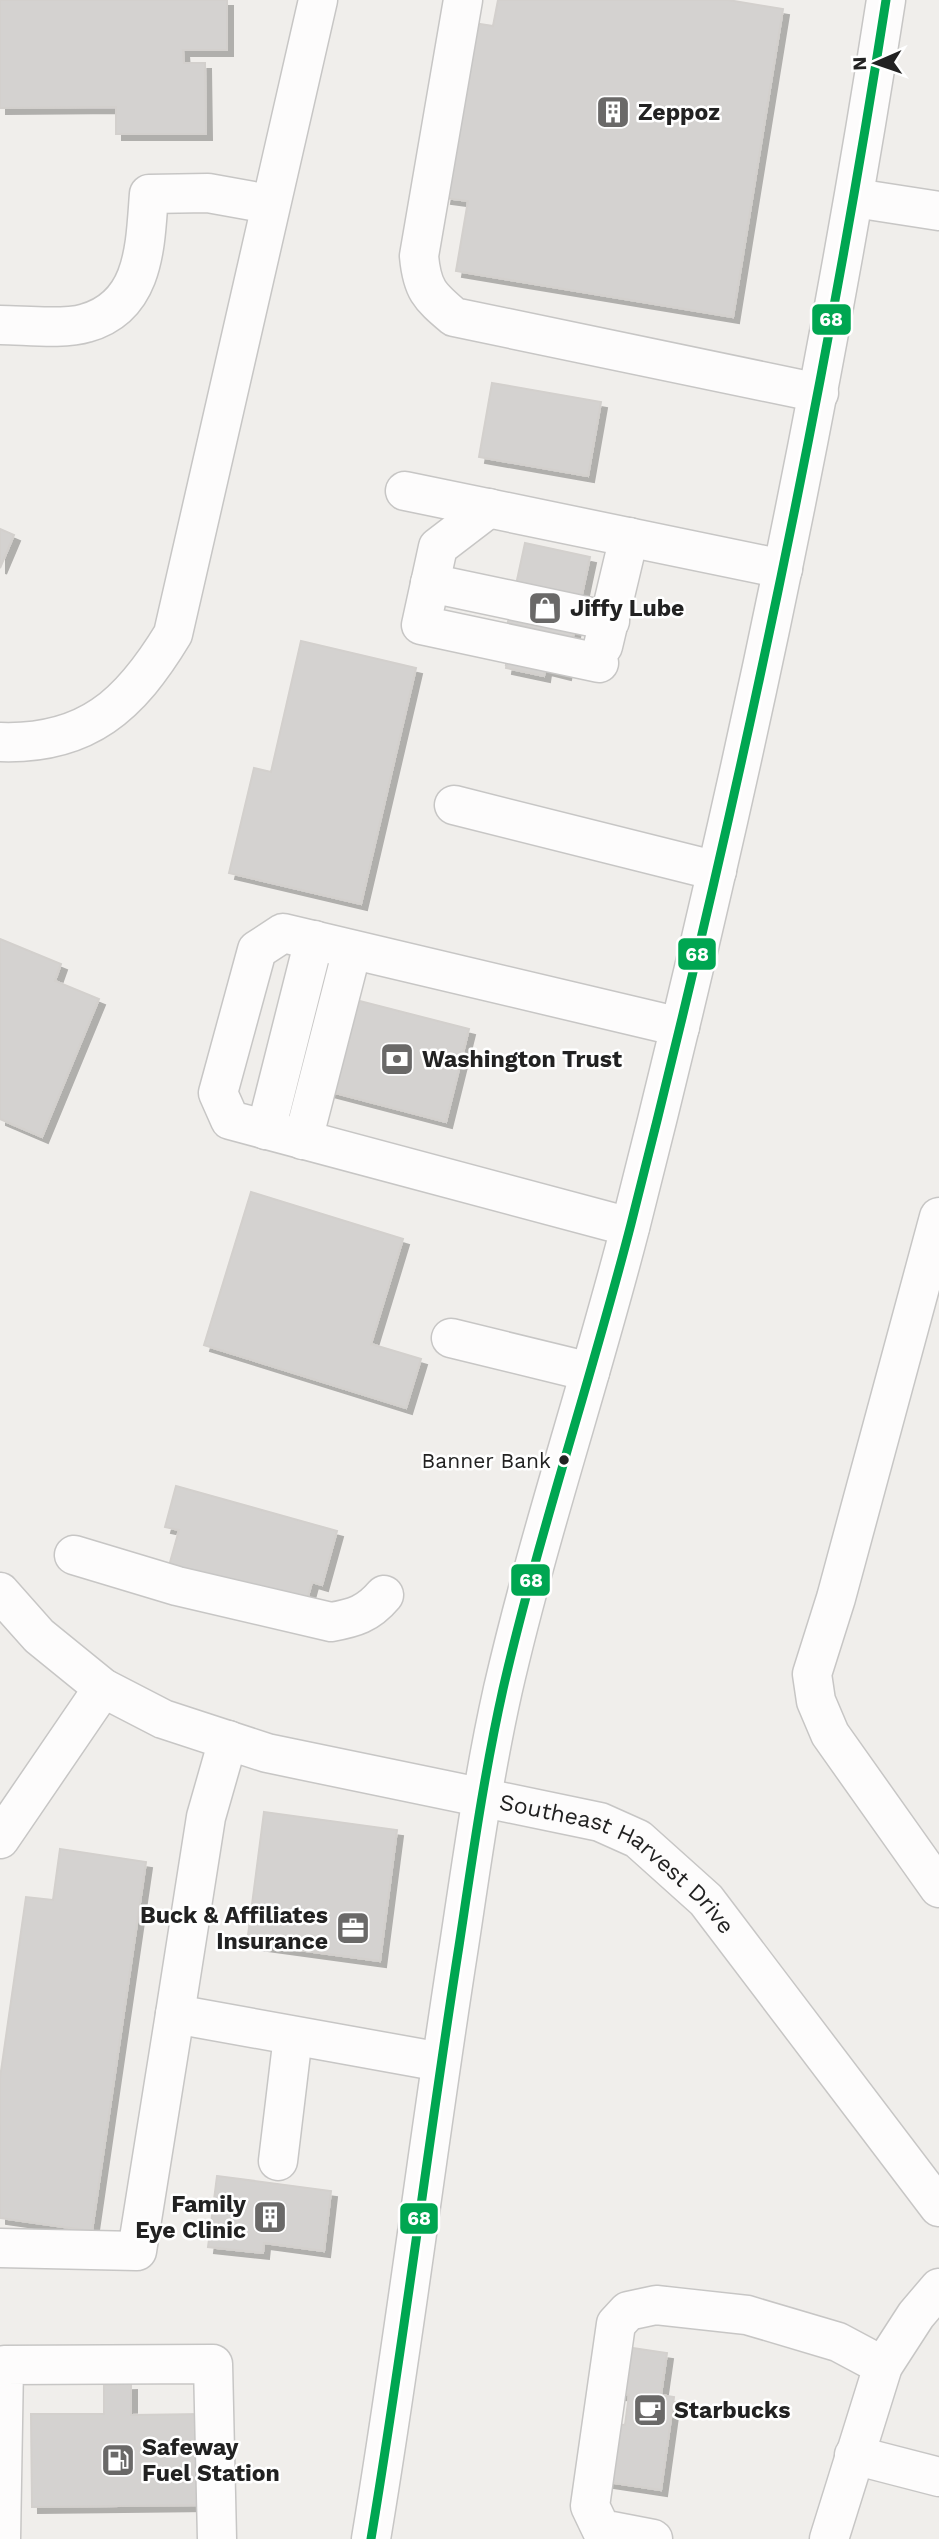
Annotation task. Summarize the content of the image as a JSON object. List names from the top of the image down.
{
  "streets": {
    "street": ["Southeast Harvest Drive"]
  },
  "places": {
    "building": ["Zeppoz", "Family Eye Clinic"],
    "shop": ["Jiffy Lube"],
    "bank": ["Washington Trust"],
    "other": ["Banner Bank"],
    "office": ["Buck & Affiliates Insurance"],
    "cafe": ["Starbucks"],
    "fuel station": ["Safeway Fuel Station"]
  },
  "lines": ["transit line 68"],
  "north": "left"
}
